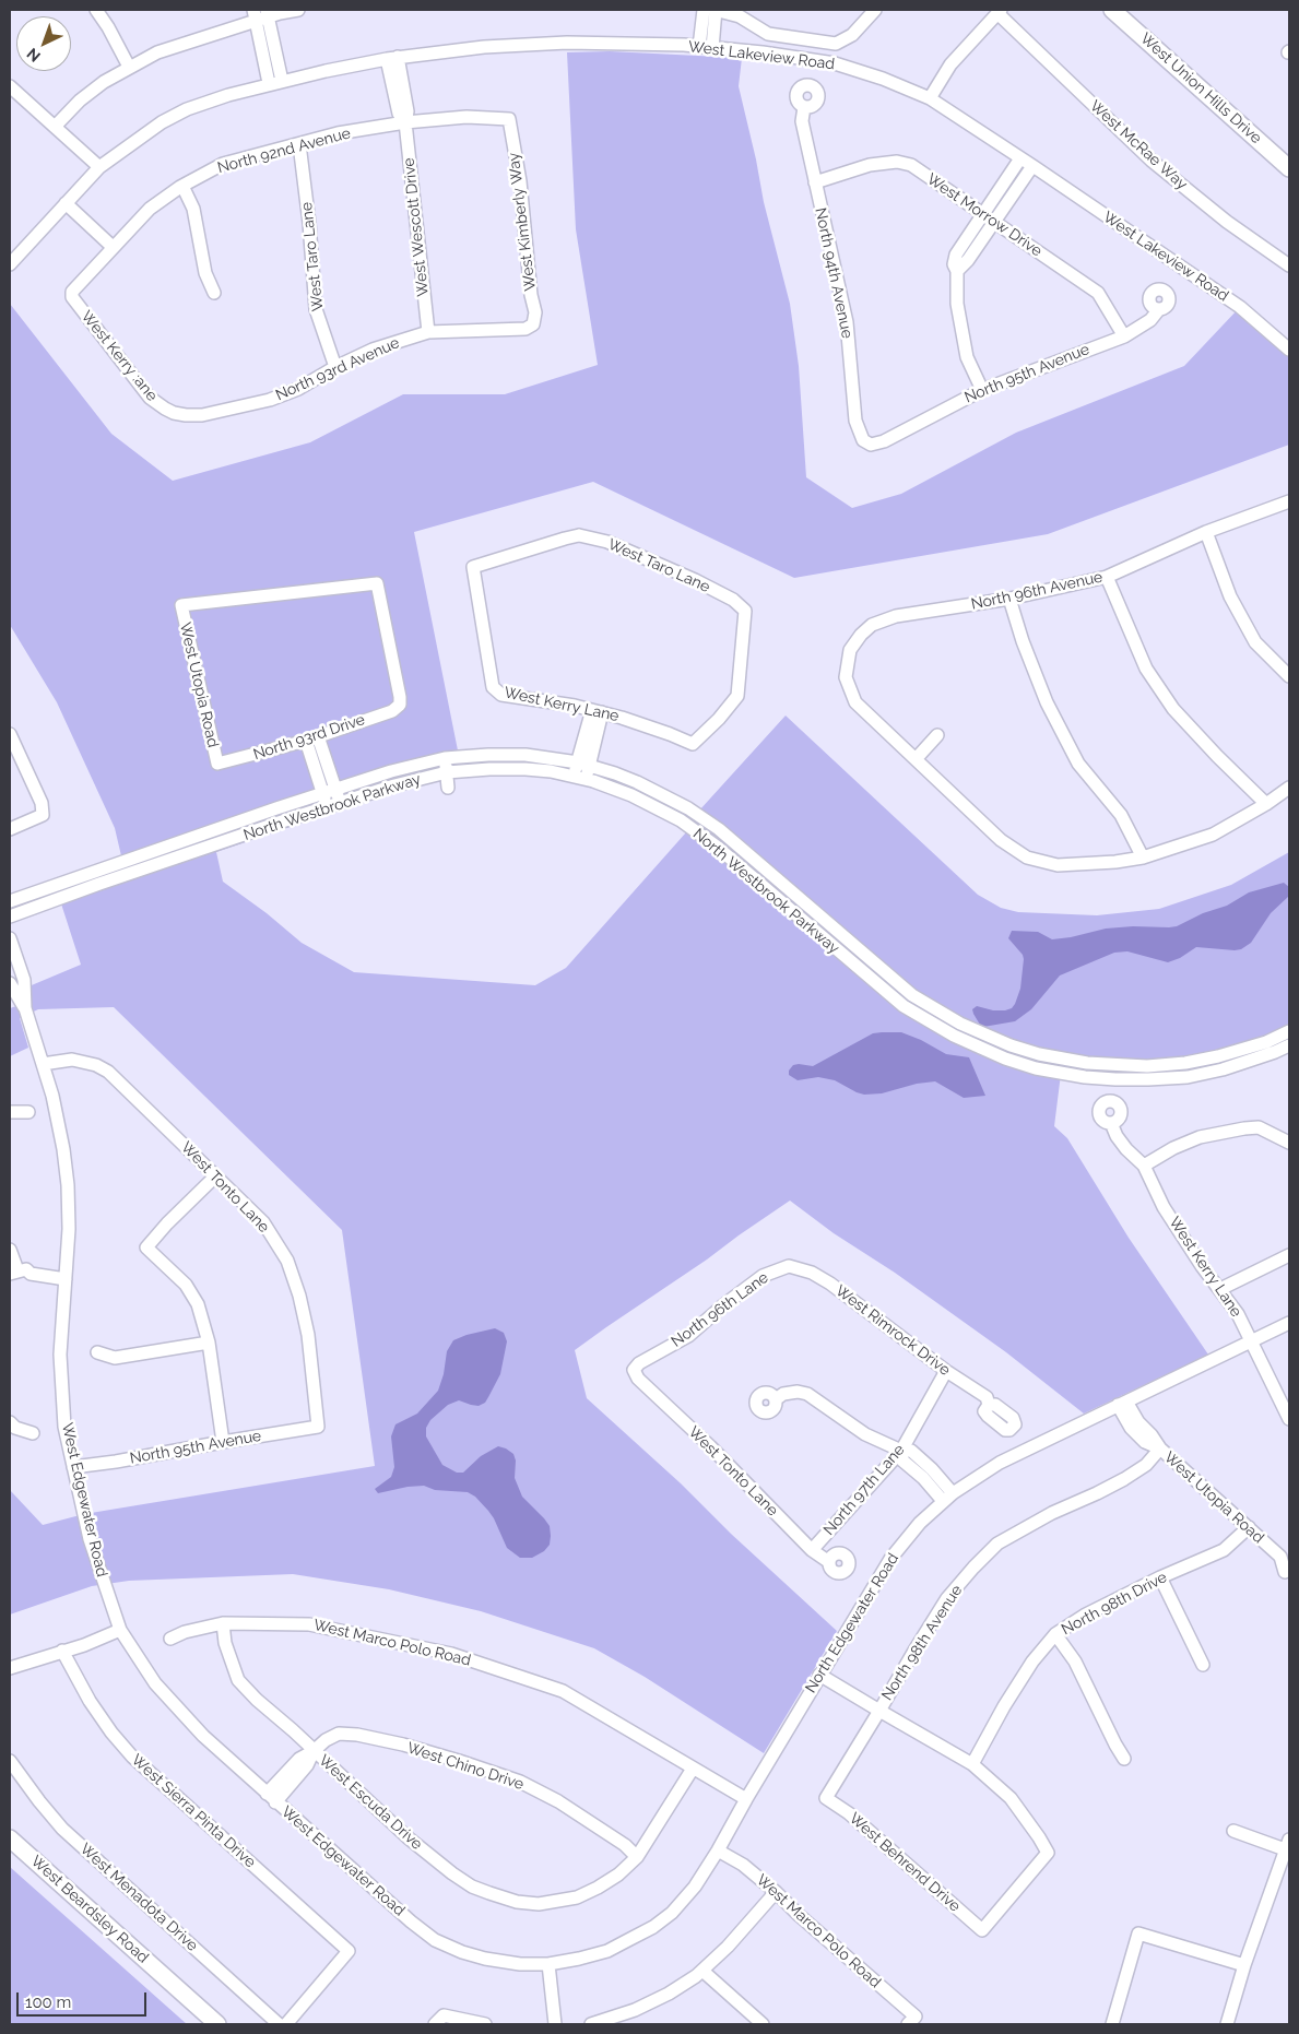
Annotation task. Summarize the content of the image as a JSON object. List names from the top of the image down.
{
  "streets": {
    "main road": ["West Union Hills Drive", "West Beardsley Road"],
    "street": [
      "West Lakeview Road",
      "West McRae Way",
      "North 92nd Avenue",
      "West Morrow Drive",
      "West Kimberly Way",
      "West Wescott Drive",
      "West Taro Lane",
      "North 94th Avenue",
      "West Kerry :ane",
      "North 93rd Avenue",
      "North 95th Avenue",
      "North 96th Avenue",
      "West Utopia Road",
      "West Kerry Lane",
      "North 93rd Drive",
      "North Westbrook Parkway",
      "West Tonto Lane",
      "North 96th Lane",
      "West Rimrock Drive",
      "North 97th Lane",
      "West Edgewater Road",
      "North 98th Drive",
      "North Edgewater Road",
      "West Marco Polo Road",
      "North 98th Avenue",
      "West Chino Drive",
      "West Escuda Drive",
      "West Sierra Pinta Drive",
      "West Behrend Drive",
      "West Menadota Drive"
    ]
  },
  "crossings": [
    ["West Lakeview Road", "West Wescott Drive"],
    ["North 92nd Avenue", "West Kimberly Way"],
    ["North 92nd Avenue", "West Wescott Drive"],
    ["North 92nd Avenue", "West Taro Lane"],
    ["North 92nd Avenue", "West Kerry :ane"],
    ["West Morrow Drive", "North 94th Avenue"],
    ["West Morrow Drive", "North 95th Avenue"],
    ["West Kimberly Way", "North 93rd Avenue"],
    ["West Wescott Drive", "North 93rd Avenue"],
    ["West Taro Lane", "North 93rd Avenue"],
    ["West Taro Lane", "West Kerry Lane"],
    ["North 94th Avenue", "North 95th Avenue"],
    ["West Kerry :ane", "North 93rd Avenue"],
    ["North 95th Avenue", "West Tonto Lane"],
    ["North 95th Avenue", "West Edgewater Road"],
    ["West Utopia Road", "North 93rd Drive"],
    ["West Utopia Road", "North 98th Drive"],
    ["West Utopia Road", "North Edgewater Road"],
    ["West Utopia Road", "North 98th Avenue"],
    ["West Kerry Lane", "North Edgewater Road"],
    ["West Tonto Lane", "North 96th Lane"],
    ["West Tonto Lane", "North 97th Lane"],
    ["West Tonto Lane", "West Edgewater Road"],
    ["North 96th Lane", "West Rimrock Drive"],
    ["West Rimrock Drive", "North 97th Lane"],
    ["West Edgewater Road", "North Edgewater Road"],
    ["North 98th Drive", "West Behrend Drive"],
    ["North Edgewater Road", "West Marco Polo Road"],
    ["West Marco Polo Road", "West Escuda Drive"],
    ["North 98th Avenue", "West Behrend Drive"],
    ["West Chino Drive", "West Escuda Drive"]
  ],
  "scale_bar": "100 m",
  "north": "bottom left"
}
